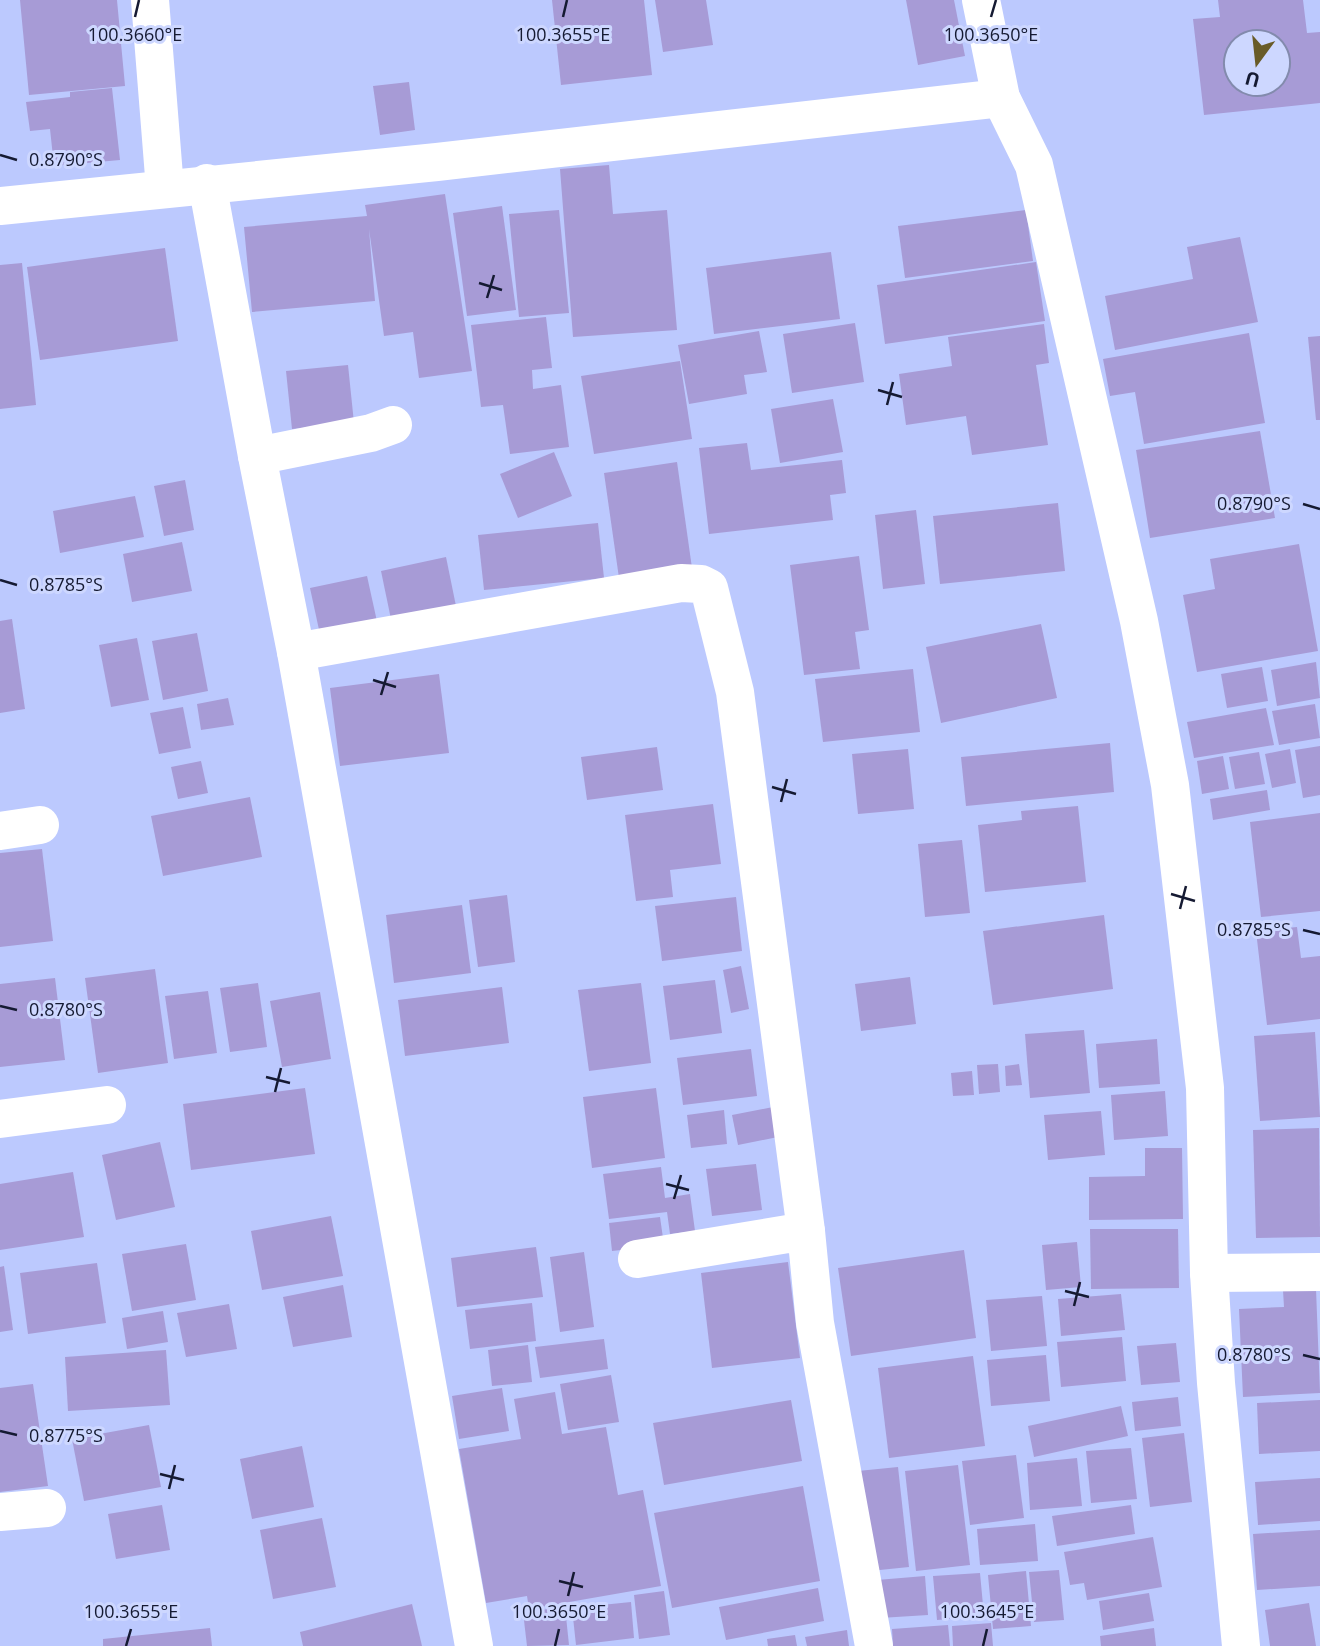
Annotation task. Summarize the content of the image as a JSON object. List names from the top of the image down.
{
  "north": "bottom",
  "coordinates": [
    "100.3660°E",
    "100.3655°E",
    "100.3650°E",
    "0.8790°S",
    "0.8785°S",
    "0.8780°S",
    "0.8775°S",
    "100.3645°E"
  ]
}
